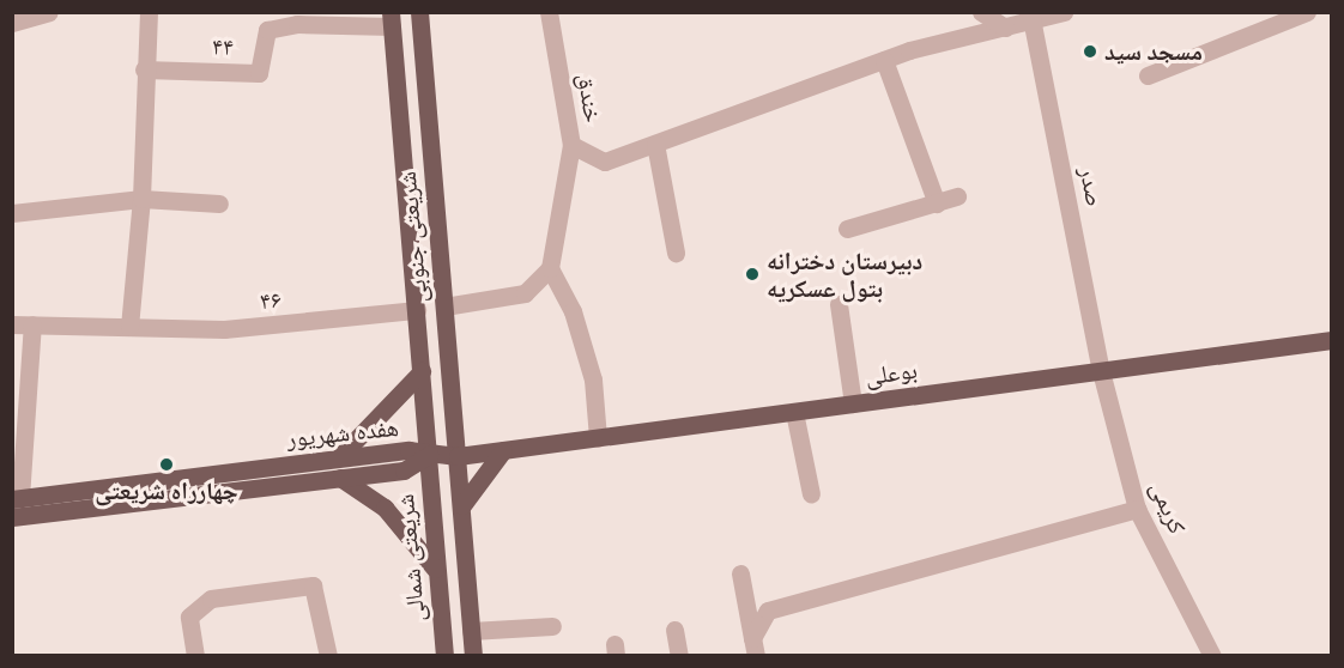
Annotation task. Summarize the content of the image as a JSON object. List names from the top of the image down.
{
  "streets": {
    "main road": [
      "شریعتی جنوبی",
      "بوعلی",
      "هفده شهریور",
      "شریعتی شمالی"
    ],
    "street": [
      "۴۴",
      "خندق",
      "صدر",
      "۴۶",
      "کریمی"
    ]
  },
  "crossings": [
    ["۴۴", "شریعتی جنوبی"],
    ["صدر", "بوعلی"],
    ["صدر", "کریمی"],
    ["شریعتی جنوبی", "۴۶"],
    ["شریعتی جنوبی", "بوعلی"],
    ["شریعتی جنوبی", "هفده شهریور"],
    ["شریعتی جنوبی", "شریعتی شمالی"],
    ["بوعلی", "هفده شهریور"],
    ["بوعلی", "کریمی"],
    ["بوعلی", "شریعتی شمالی"],
    ["هفده شهریور", "شریعتی شمالی"]
  ],
  "places": ["مسجد سید", "دبیرستان دخترانه بتول عسکریه", "چهارراه شریعتی"]
}
